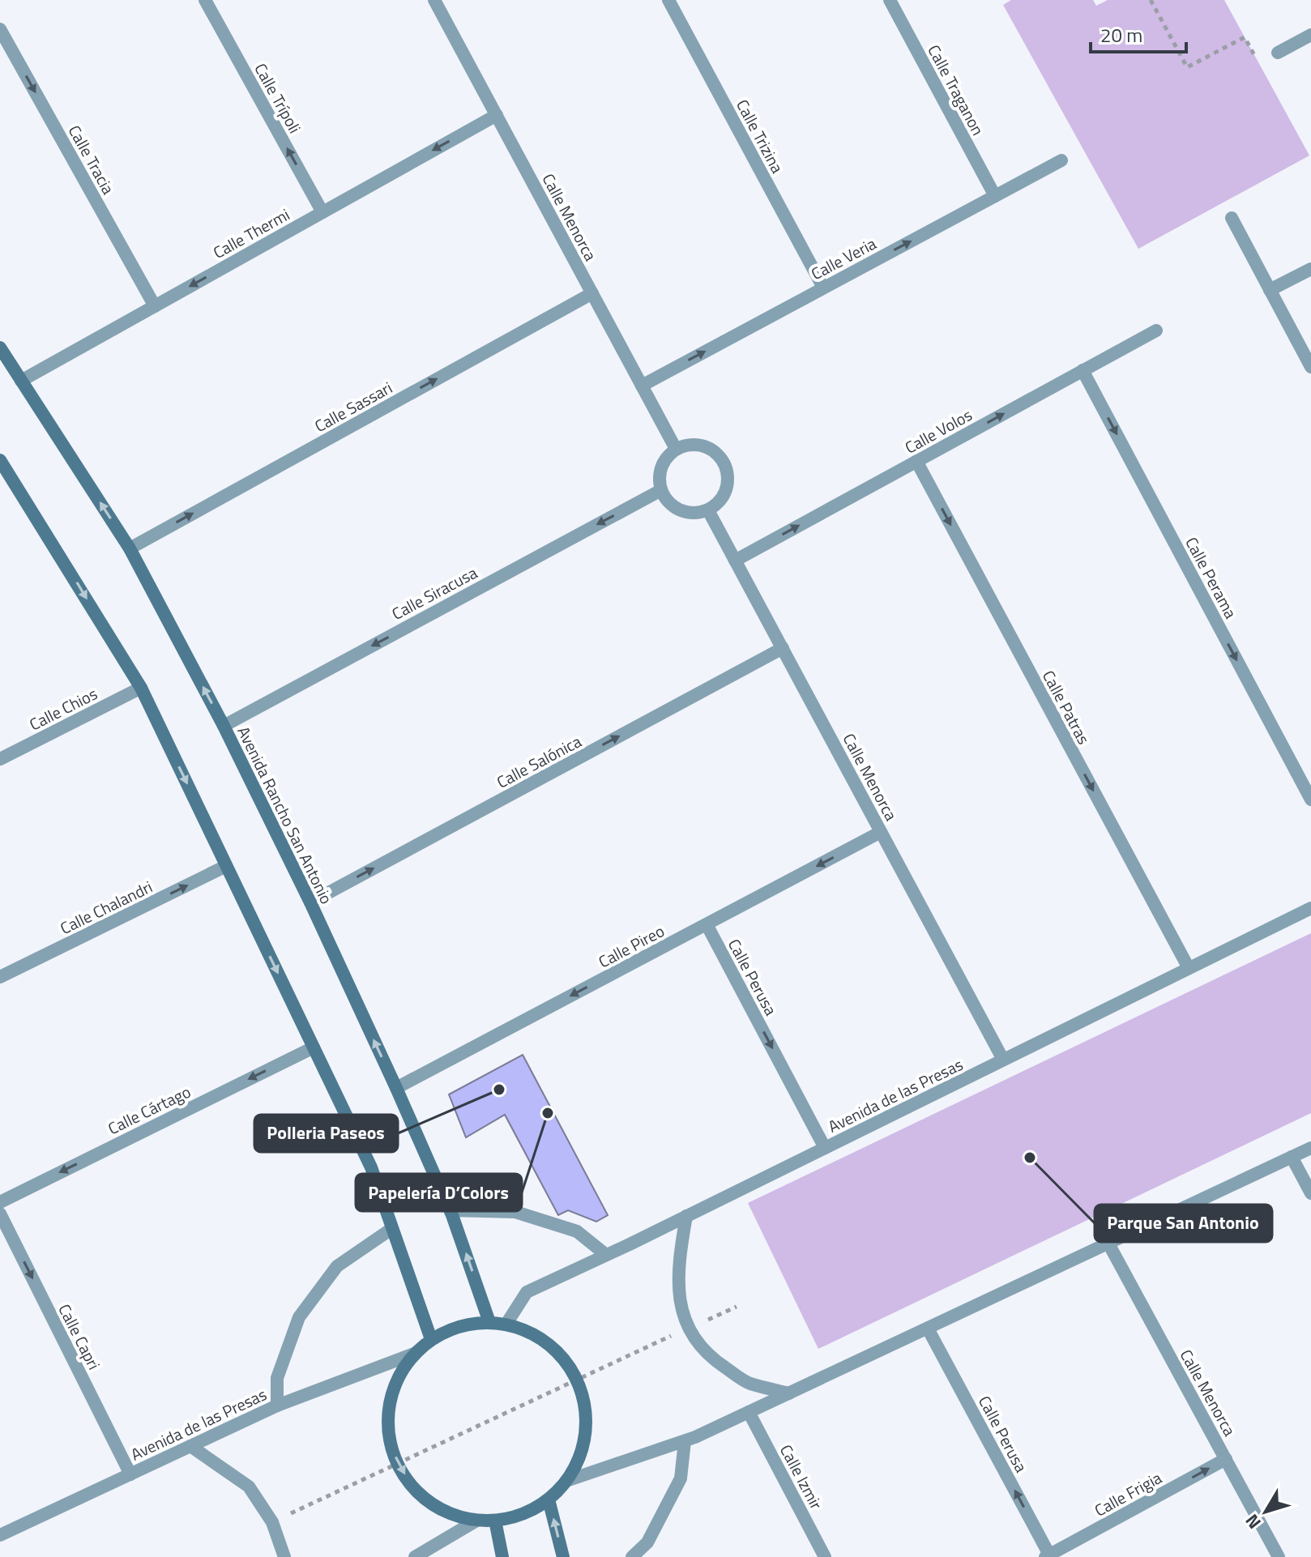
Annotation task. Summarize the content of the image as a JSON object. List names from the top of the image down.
{
  "streets": {
    "street": [
      "Calle Traganon",
      "Calle Trípoli",
      "Calle Trizina",
      "Calle Tracia",
      "Calle Menorca",
      "Calle Thermi",
      "Calle Veria",
      "Calle Sassari",
      "Calle Volos",
      "Calle Perama",
      "Calle Siracusa",
      "Calle Patras",
      "Calle Chios",
      "Calle Salónica",
      "Avenida Rancho San Antonio",
      "Calle Chalandri",
      "Calle Pireo",
      "Calle Perusa",
      "Avenida de las Presas",
      "Calle Cártago",
      "Calle Capri",
      "Calle Izmir",
      "Calle Frigia"
    ]
  },
  "crossings": [
    ["Calle Traganon", "Calle Veria"],
    ["Calle Trípoli", "Calle Thermi"],
    ["Calle Trizina", "Calle Veria"],
    ["Calle Tracia", "Calle Thermi"],
    ["Calle Menorca", "Calle Thermi"],
    ["Calle Menorca", "Calle Veria"],
    ["Calle Menorca", "Calle Sassari"],
    ["Calle Menorca", "Calle Volos"],
    ["Calle Menorca", "Calle Siracusa"],
    ["Calle Menorca", "Calle Salónica"],
    ["Calle Menorca", "Calle Pireo"],
    ["Calle Menorca", "Avenida de las Presas"],
    ["Calle Menorca", "Calle Frigia"],
    ["Calle Thermi", "Avenida Rancho San Antonio"],
    ["Calle Sassari", "Avenida Rancho San Antonio"],
    ["Calle Volos", "Calle Perama"],
    ["Calle Volos", "Calle Patras"],
    ["Calle Siracusa", "Avenida Rancho San Antonio"],
    ["Calle Patras", "Avenida de las Presas"],
    ["Calle Salónica", "Avenida Rancho San Antonio"],
    ["Avenida Rancho San Antonio", "Calle Pireo"],
    ["Calle Pireo", "Calle Perusa"],
    ["Calle Perusa", "Avenida de las Presas"],
    ["Calle Perusa", "Calle Frigia"],
    ["Avenida de las Presas", "Calle Capri"]
  ],
  "one_way": [
    "Calle Trípoli",
    "Calle Tracia",
    "Calle Thermi",
    "Calle Veria",
    "Calle Sassari",
    "Calle Volos",
    "Calle Perama",
    "Calle Siracusa",
    "Calle Patras",
    "Calle Salónica",
    "Calle Chalandri",
    "Calle Pireo",
    "Calle Cártago",
    "Calle Capri",
    "Calle Frigia"
  ],
  "places": ["Polleria Paseos", "Papelería D’Colors", "Parque San Antonio"],
  "scale_bar": "20 m",
  "north": "bottom left"
}
